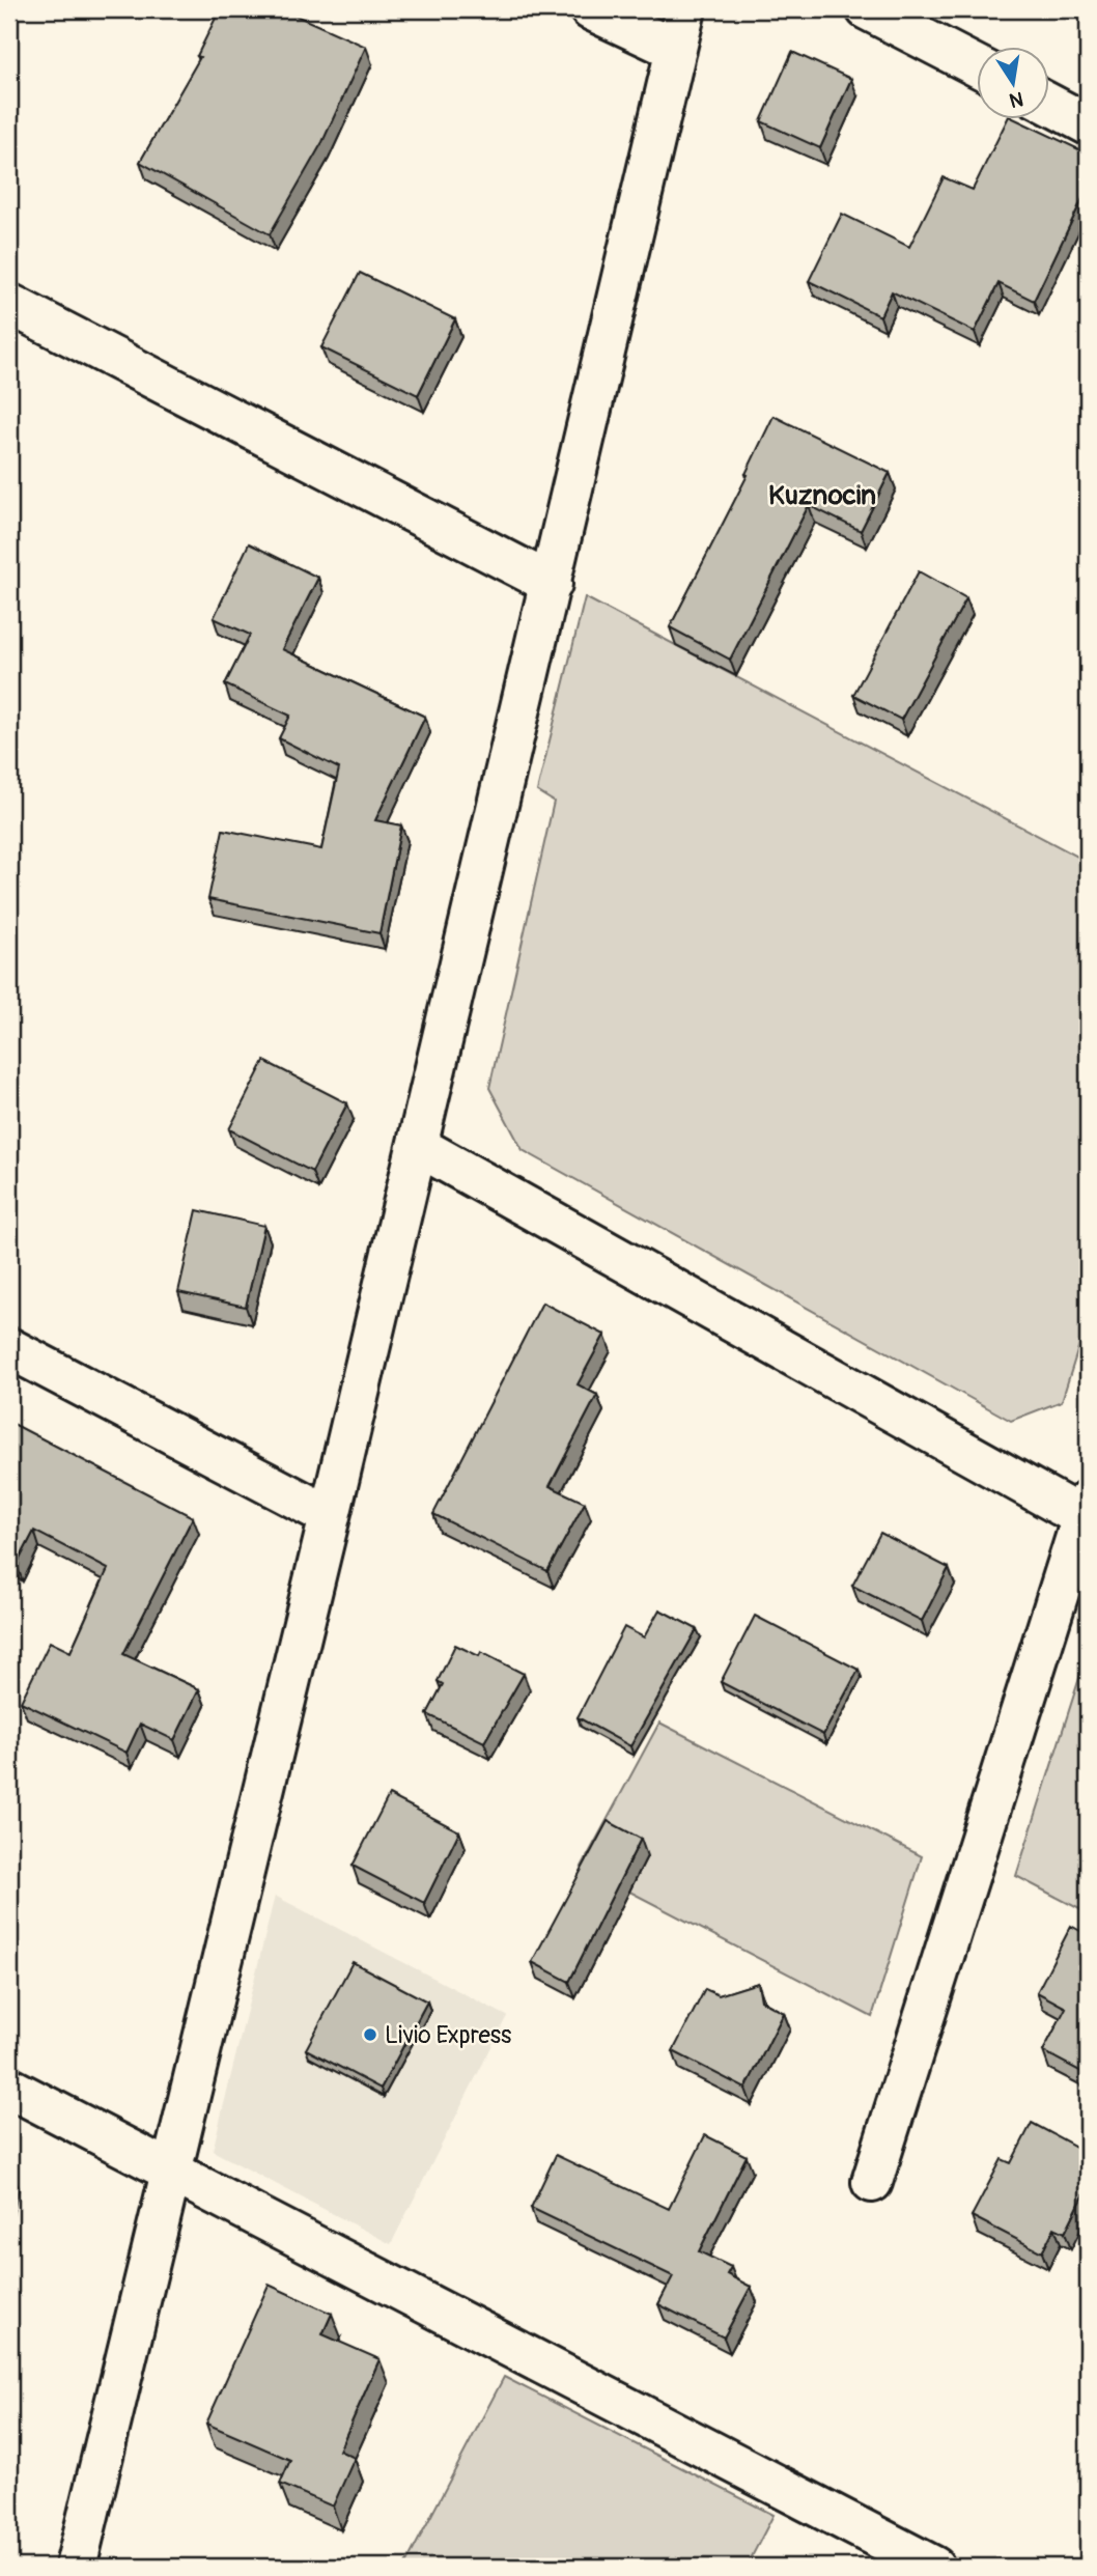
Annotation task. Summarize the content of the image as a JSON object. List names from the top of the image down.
{
  "districts": ["Kuznocin"],
  "places": ["Livio Express"],
  "north": "bottom"
}
